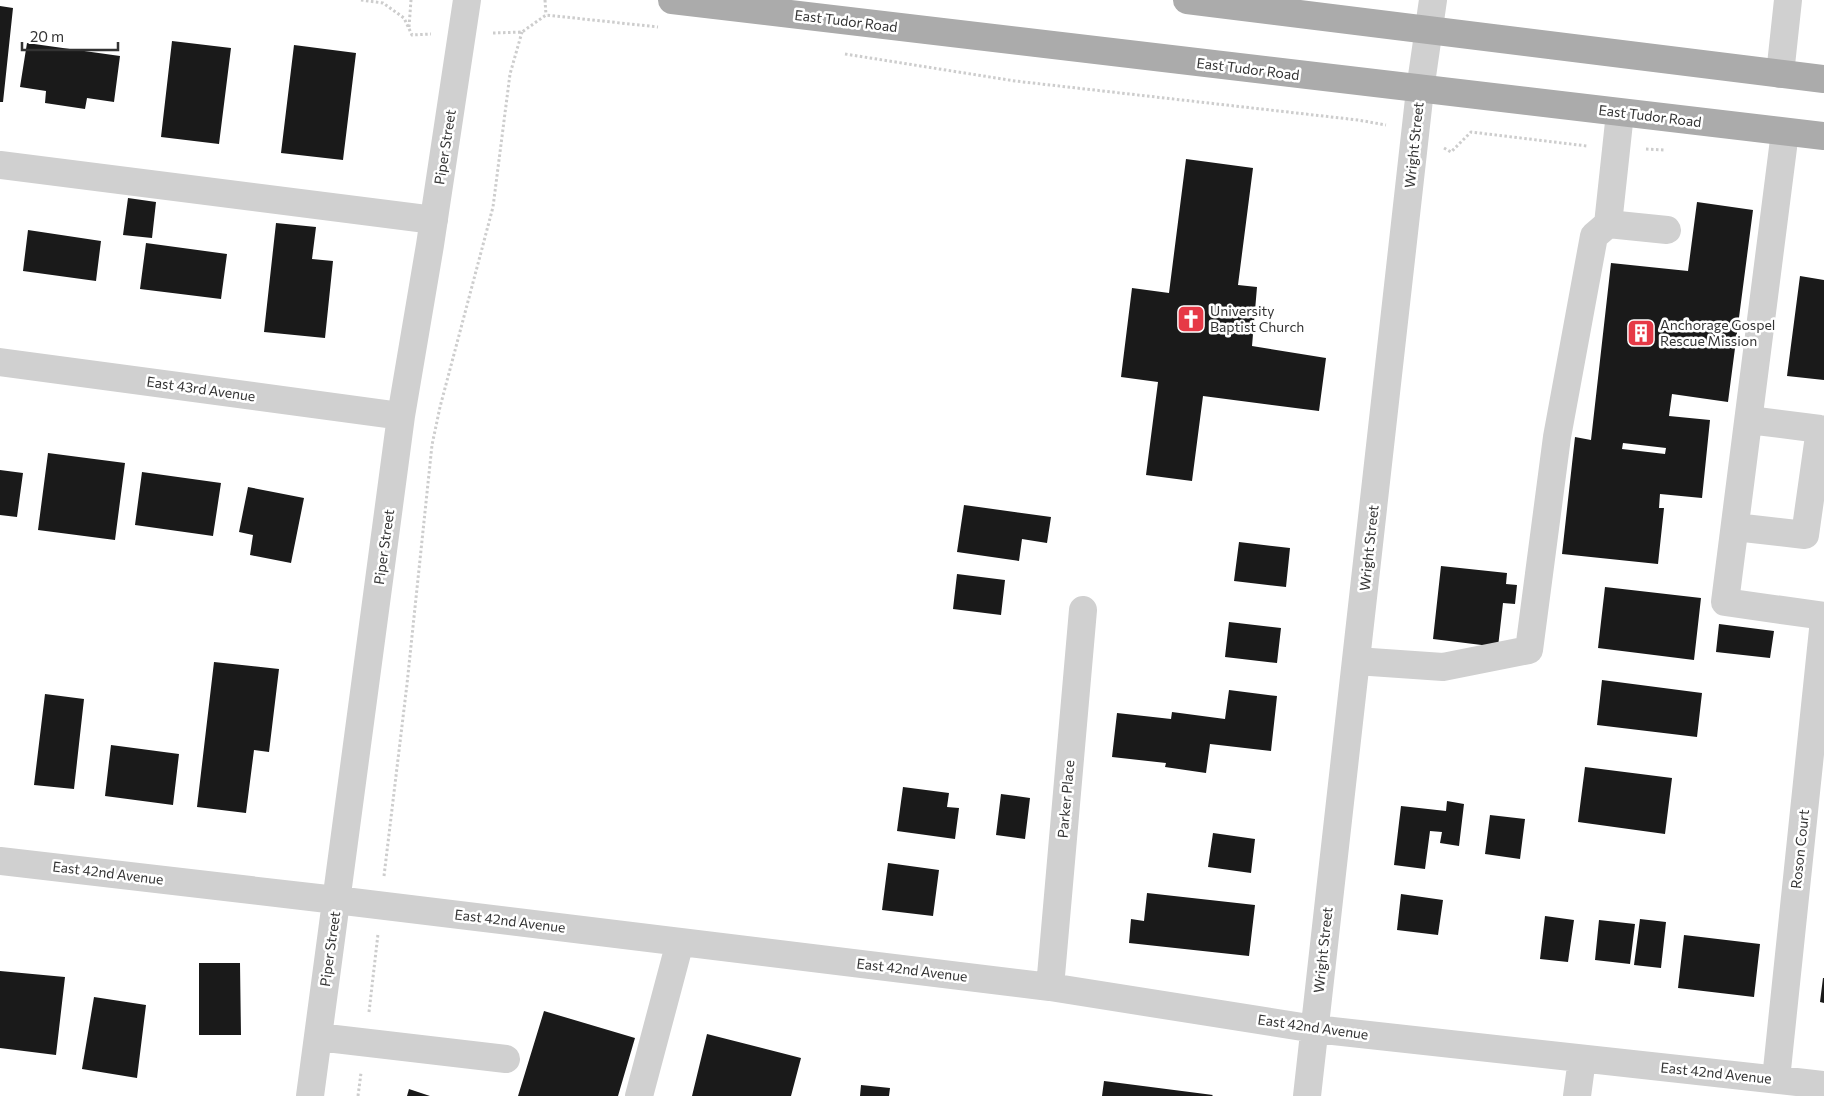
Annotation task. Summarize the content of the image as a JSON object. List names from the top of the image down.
{
  "streets": {
    "main road": ["East Tudor Road"],
    "street": [
      "Wright Street",
      "Piper Street",
      "East 43rd Avenue",
      "Parker Place",
      "Roson Court",
      "East 42nd Avenue"
    ]
  },
  "crossings": [
    ["East Tudor Road", "Wright Street"],
    ["Wright Street", "East 42nd Avenue"],
    ["Piper Street", "East 43rd Avenue"],
    ["Piper Street", "East 42nd Avenue"],
    ["Parker Place", "East 42nd Avenue"],
    ["Roson Court", "East 42nd Avenue"]
  ],
  "places": {
    "church": ["University Baptist Church"],
    "building": ["Anchorage Gospel Rescue Mission"]
  },
  "scale_bar": "20 m"
}
